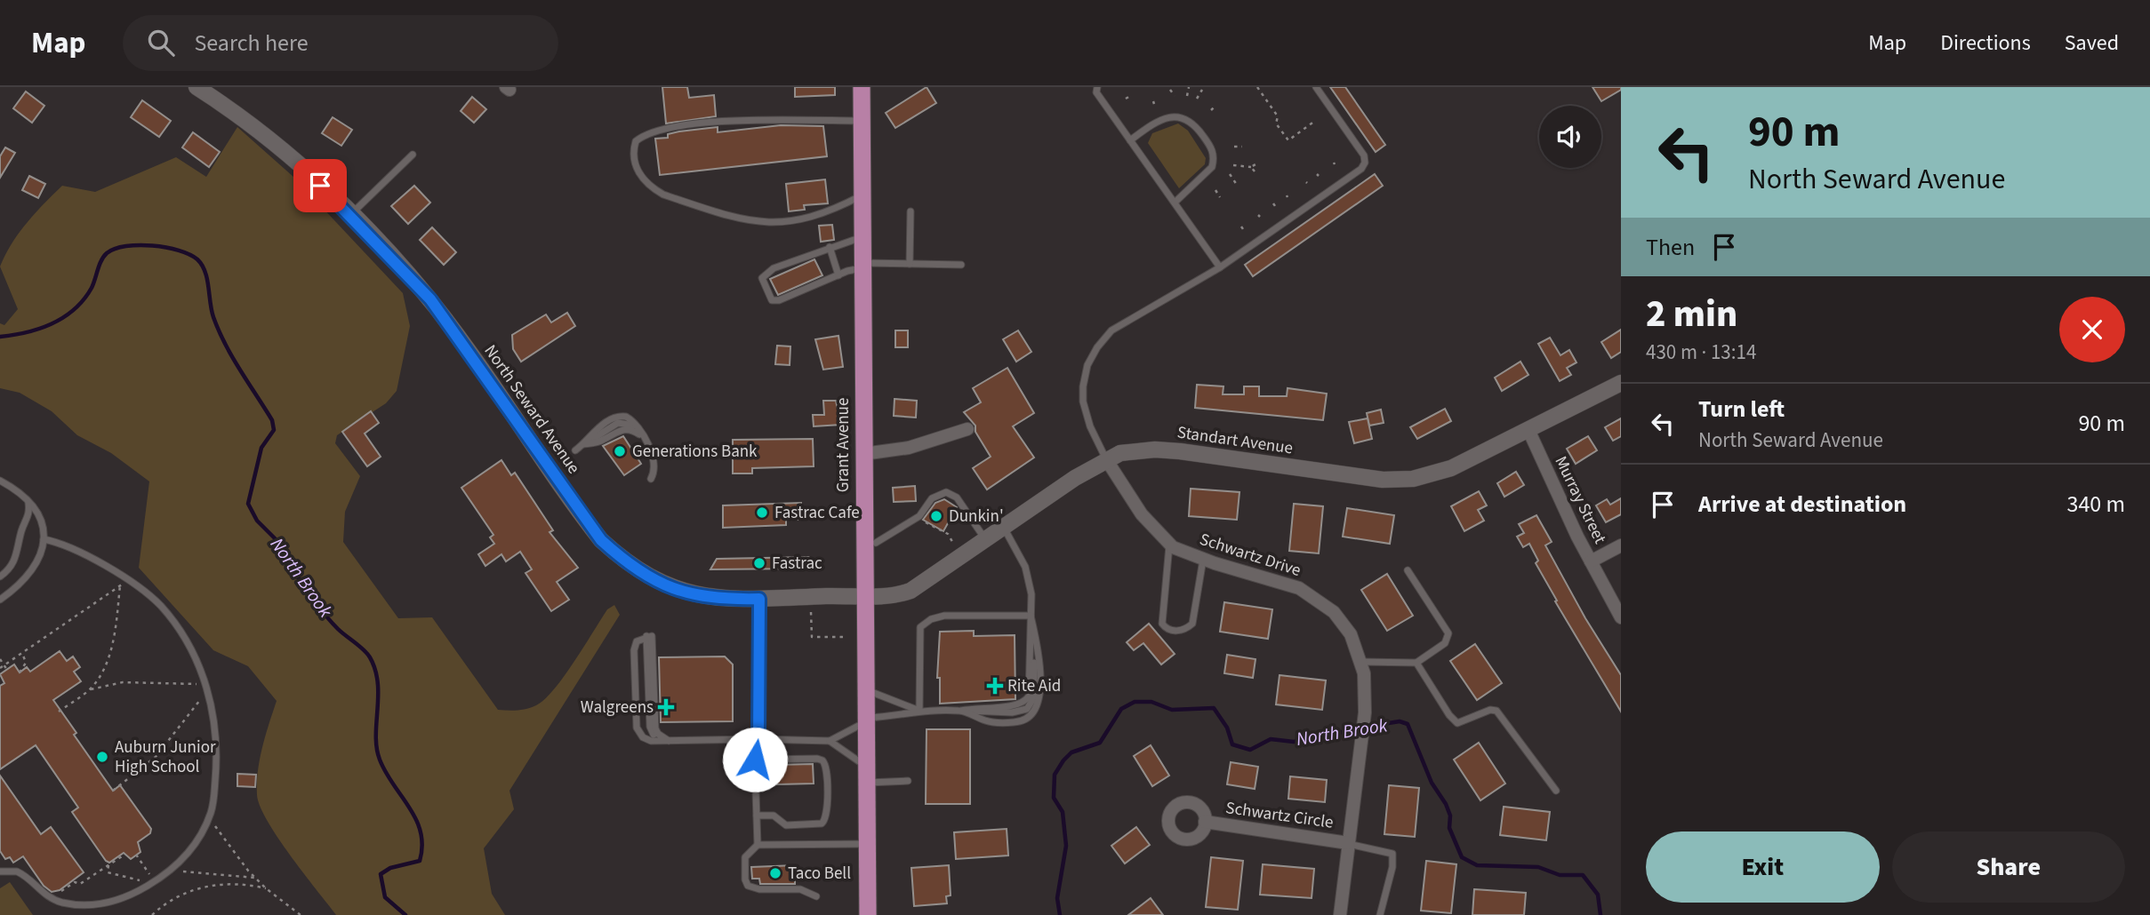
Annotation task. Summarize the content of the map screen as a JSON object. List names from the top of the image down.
{
  "streets": {
    "highway": ["Grant Avenue"],
    "street": [
      "North Seward Avenue",
      "Standart Avenue",
      "Murray Street",
      "Schwartz Drive",
      "Schwartz Circle"
    ]
  },
  "crossings": [
    ["North Seward Avenue", "Standart Avenue"],
    ["North Seward Avenue", "Grant Avenue"],
    ["Standart Avenue", "Grant Avenue"],
    ["Standart Avenue", "Murray Street"],
    ["Standart Avenue", "Schwartz Drive"],
    ["Schwartz Drive", "Schwartz Circle"]
  ],
  "water": ["North Brook"],
  "places": {
    "other": [
      "Generations Bank",
      "Fastrac Cafe",
      "Dunkin'",
      "Fastrac",
      "Auburn Junior High School",
      "Taco Bell"
    ],
    "health": ["Rite Aid", "Walgreens"]
  },
  "page": {
    "header": "Map",
    "search": "Search here",
    "nav": ["Map", "Directions", "Saved"],
    "turn": ["90 m", "North Seward Avenue"],
    "then": "Then",
    "heading": ["2 min", "430 m · 13:14"],
    "list": [
      {
        "name": "Turn left",
        "note": "North Seward Avenue",
        "value": "90 m"
      },
      {
        "name": "Arrive at destination",
        "value": "340 m"
      }
    ],
    "buttons": ["Exit", "Share"]
  }
}
